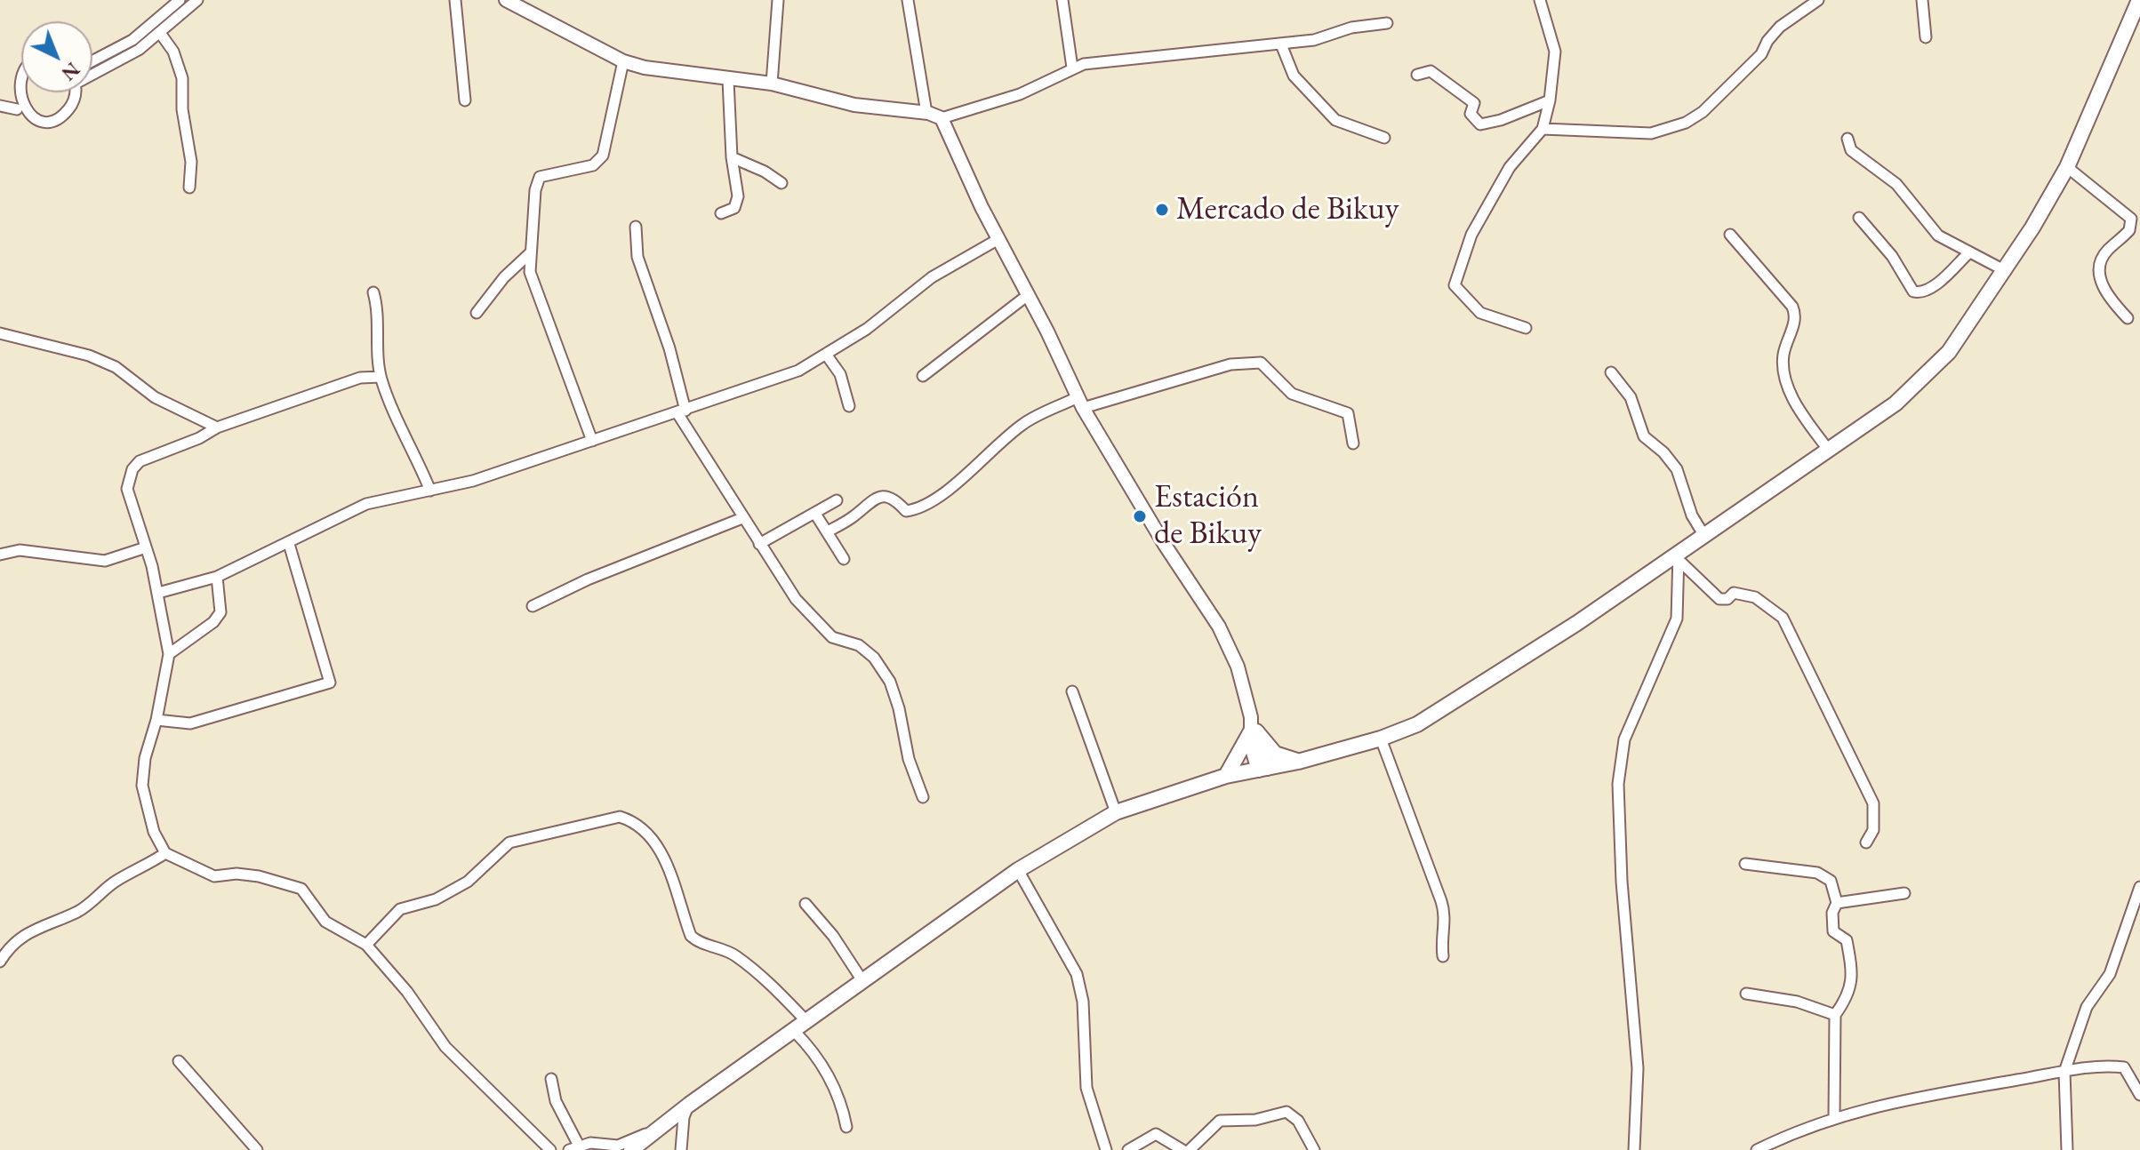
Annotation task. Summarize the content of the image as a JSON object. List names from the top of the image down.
{
  "places": ["Mercado de Bikuy", "Estación de Bikuy"],
  "north": "bottom right"
}
